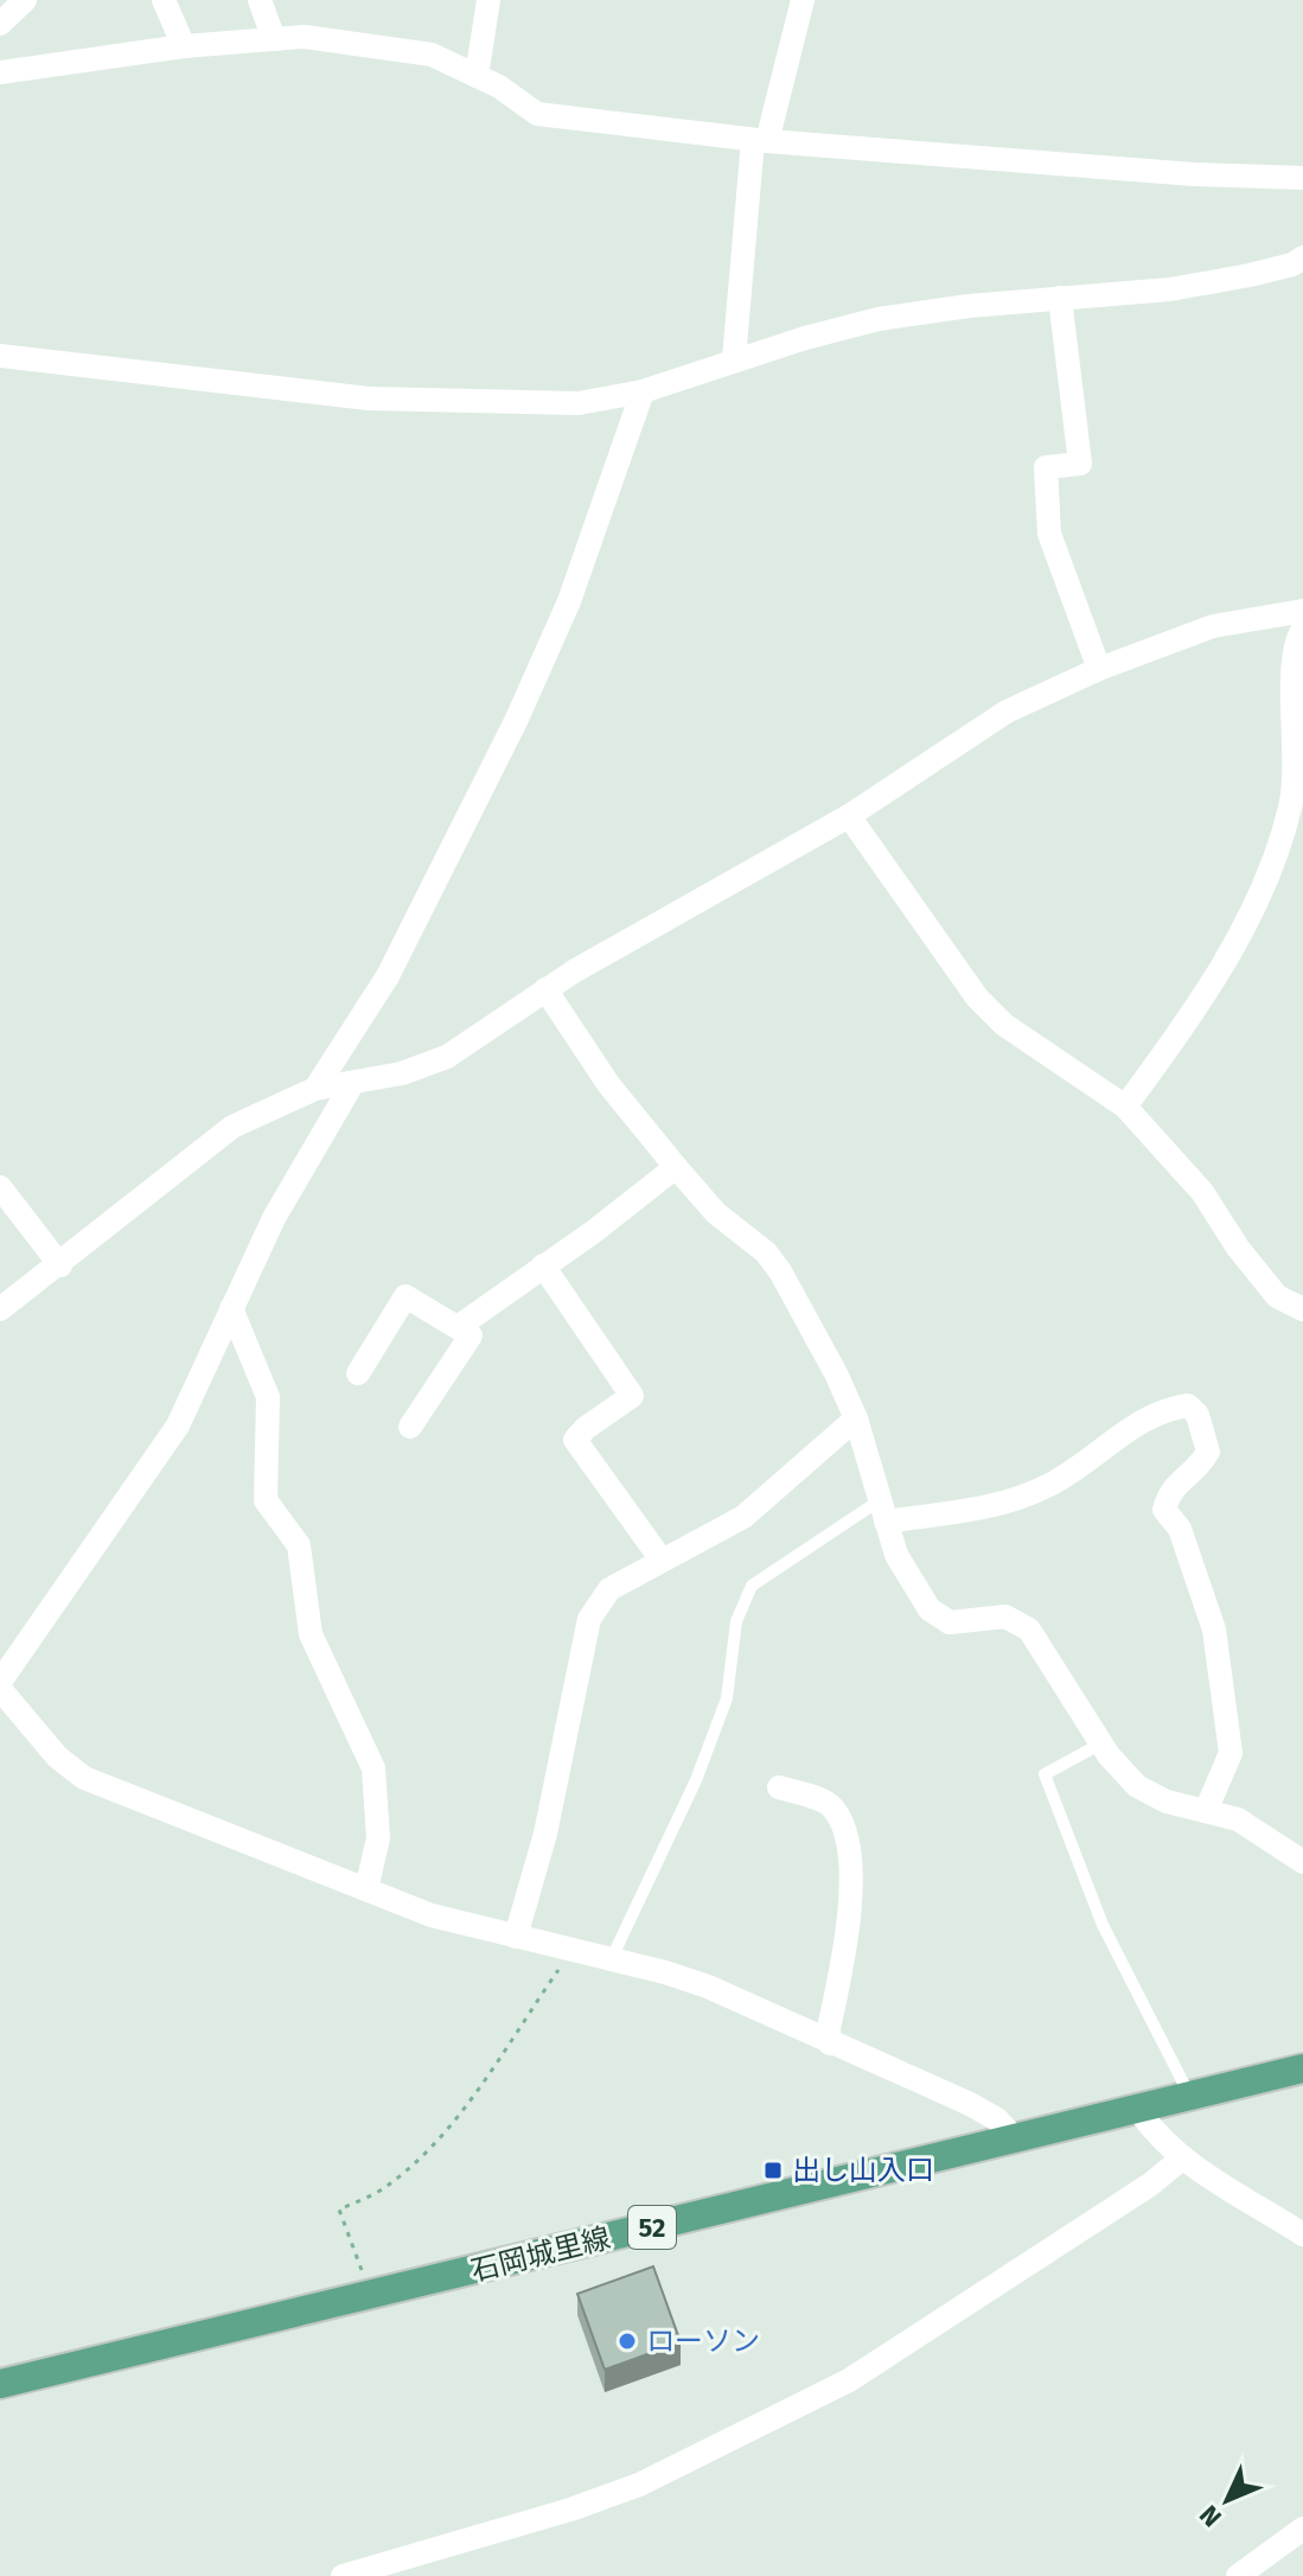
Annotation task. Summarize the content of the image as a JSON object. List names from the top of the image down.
{
  "streets": {
    "main road": ["52", "石岡城里線"]
  },
  "places": {
    "transit": ["出し山入口"],
    "other": ["ローソン"]
  },
  "north": "bottom left"
}
